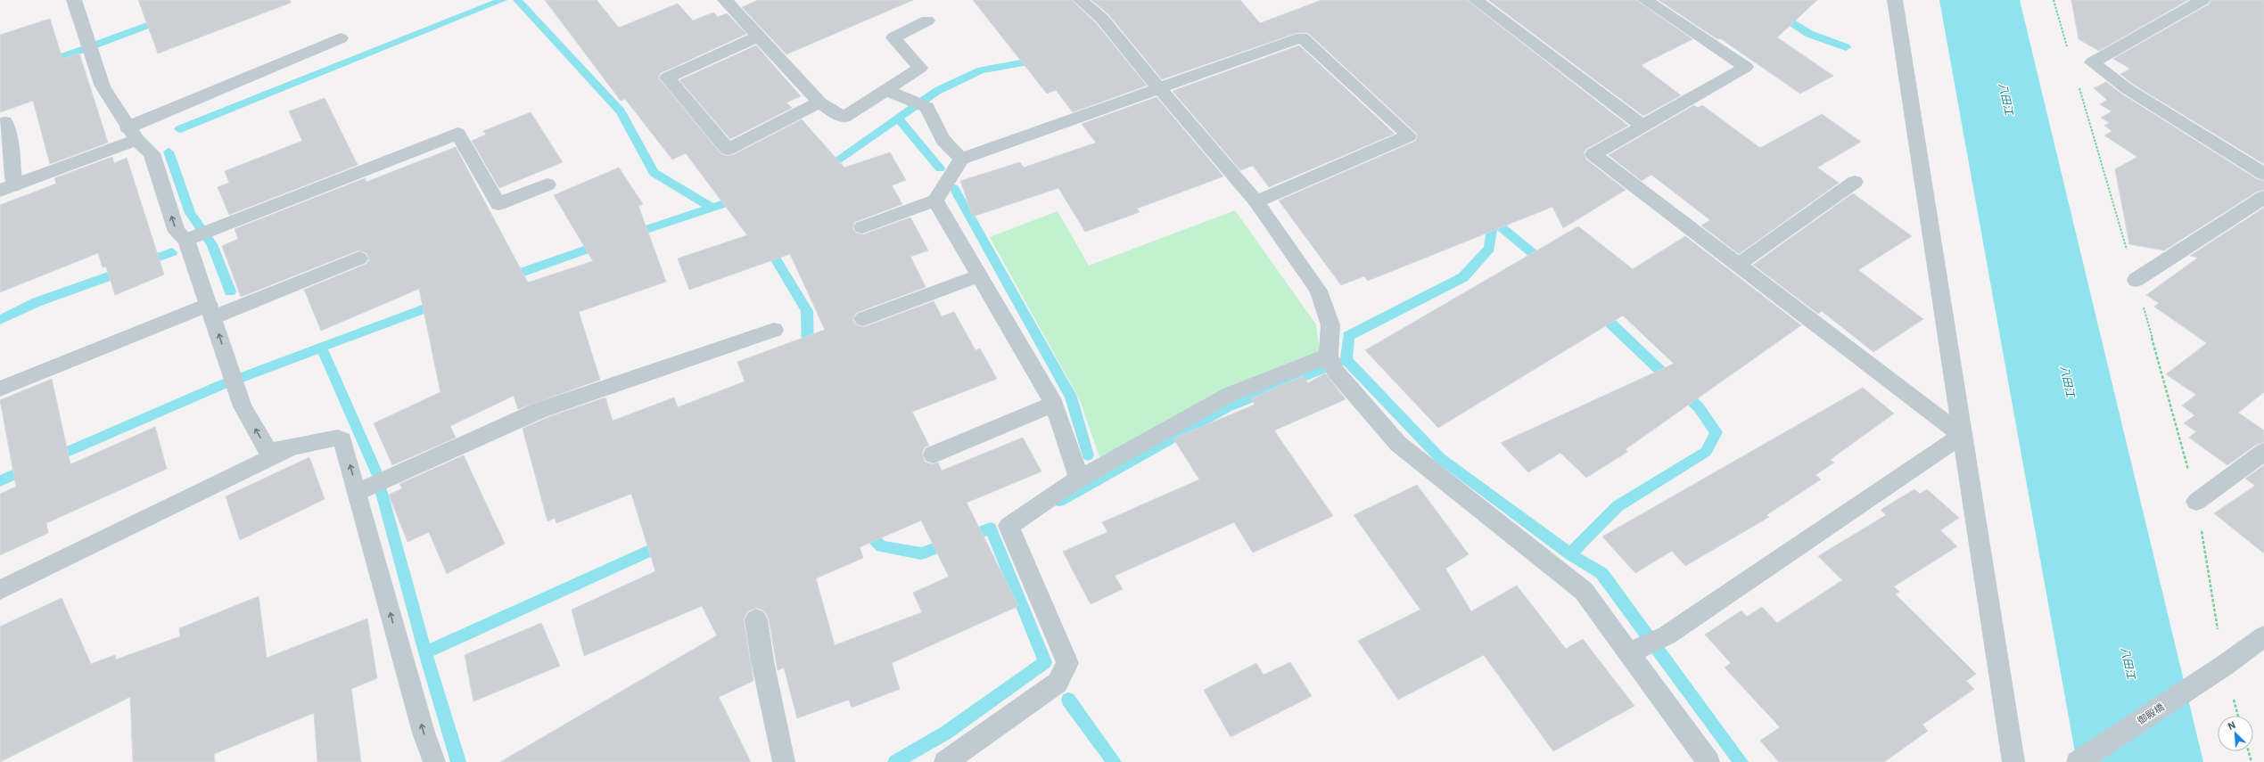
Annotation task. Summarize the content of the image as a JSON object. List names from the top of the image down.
{
  "streets": {
    "street": ["御殿橋"]
  },
  "water": ["八田江"],
  "north": "top left"
}
